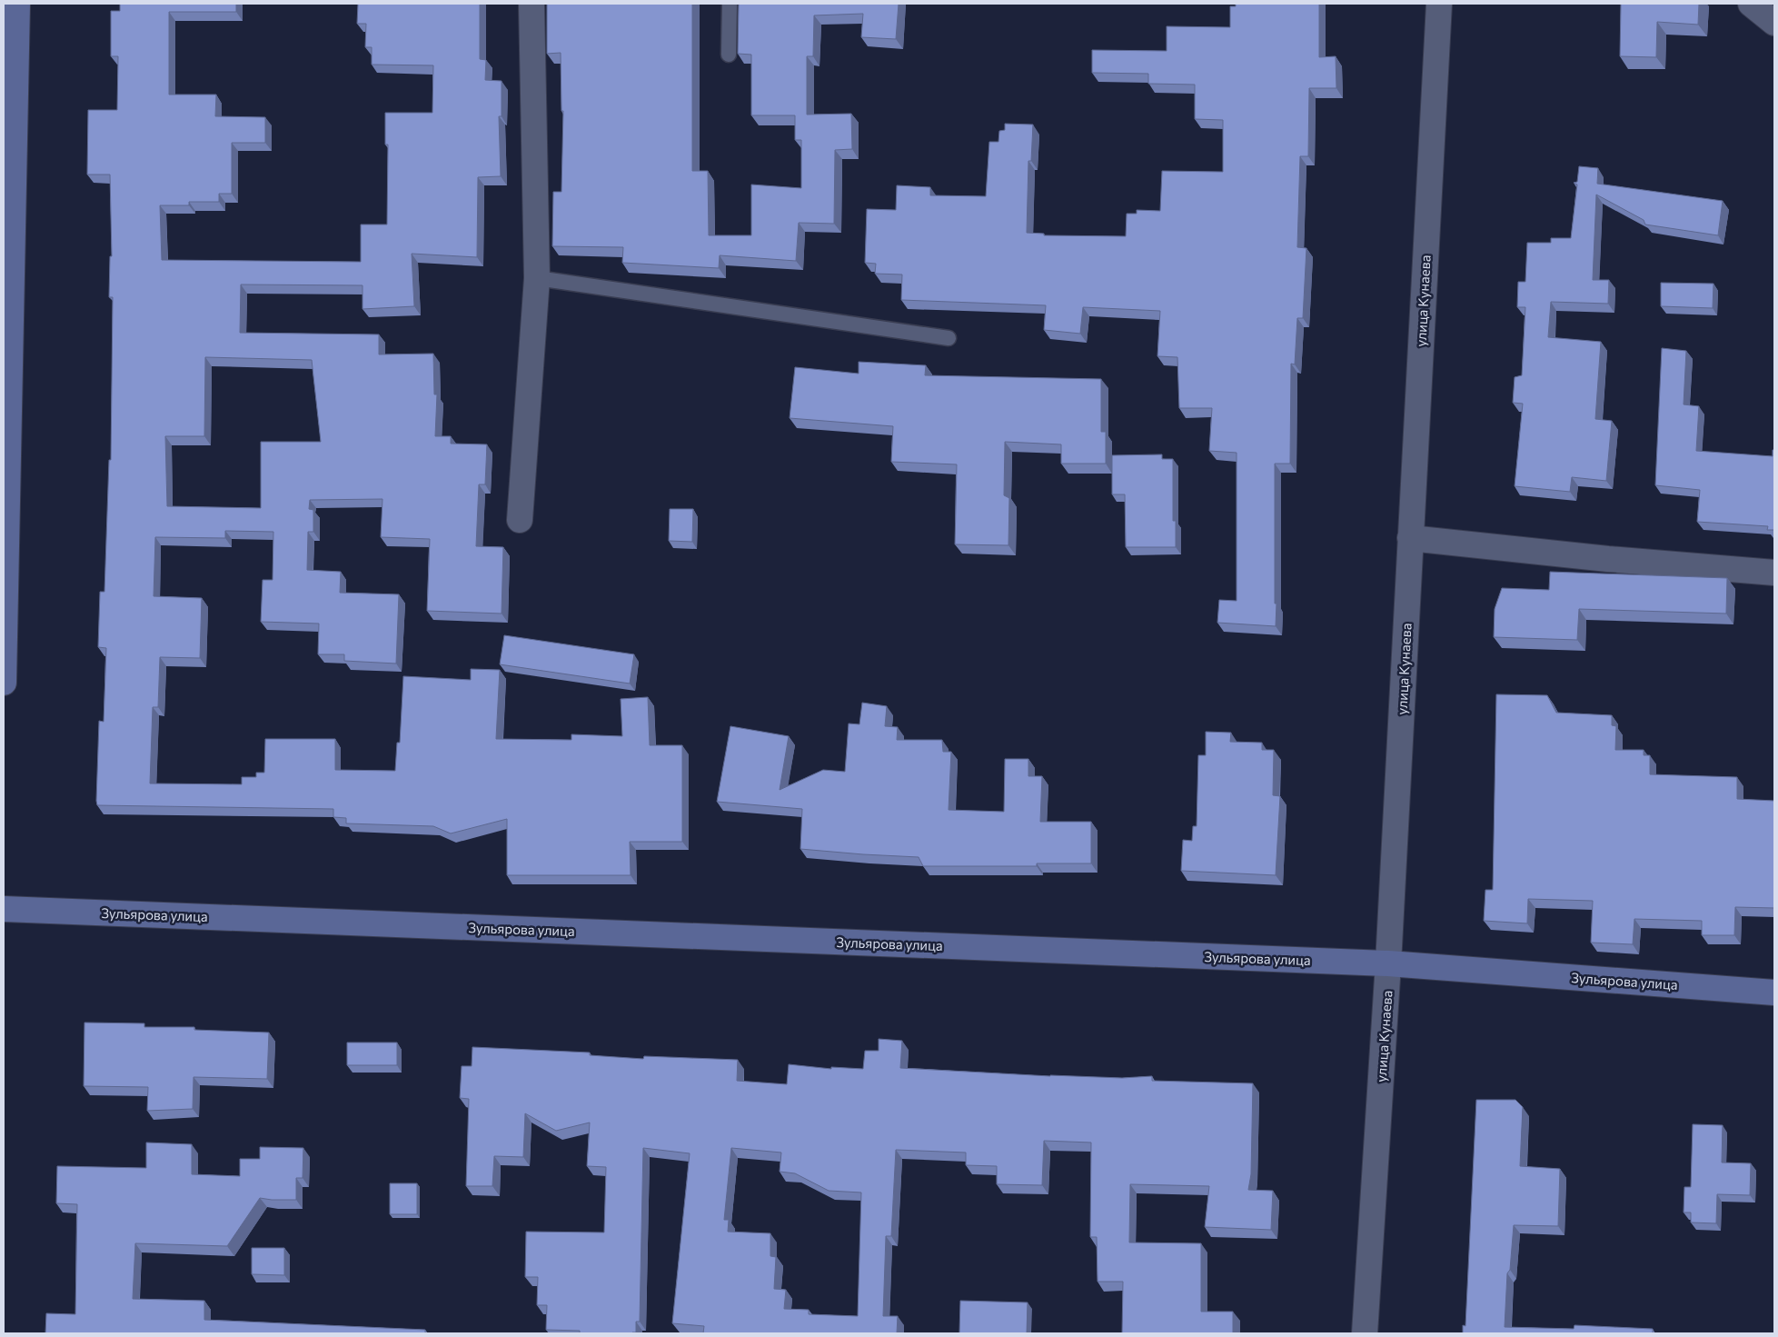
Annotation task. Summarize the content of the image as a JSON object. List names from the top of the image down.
{
  "streets": {
    "street": ["улица Кунаева", "Зульярова улица"]
  },
  "crossings": [
    ["улица Кунаева", "Зульярова улица"]
  ]
}
